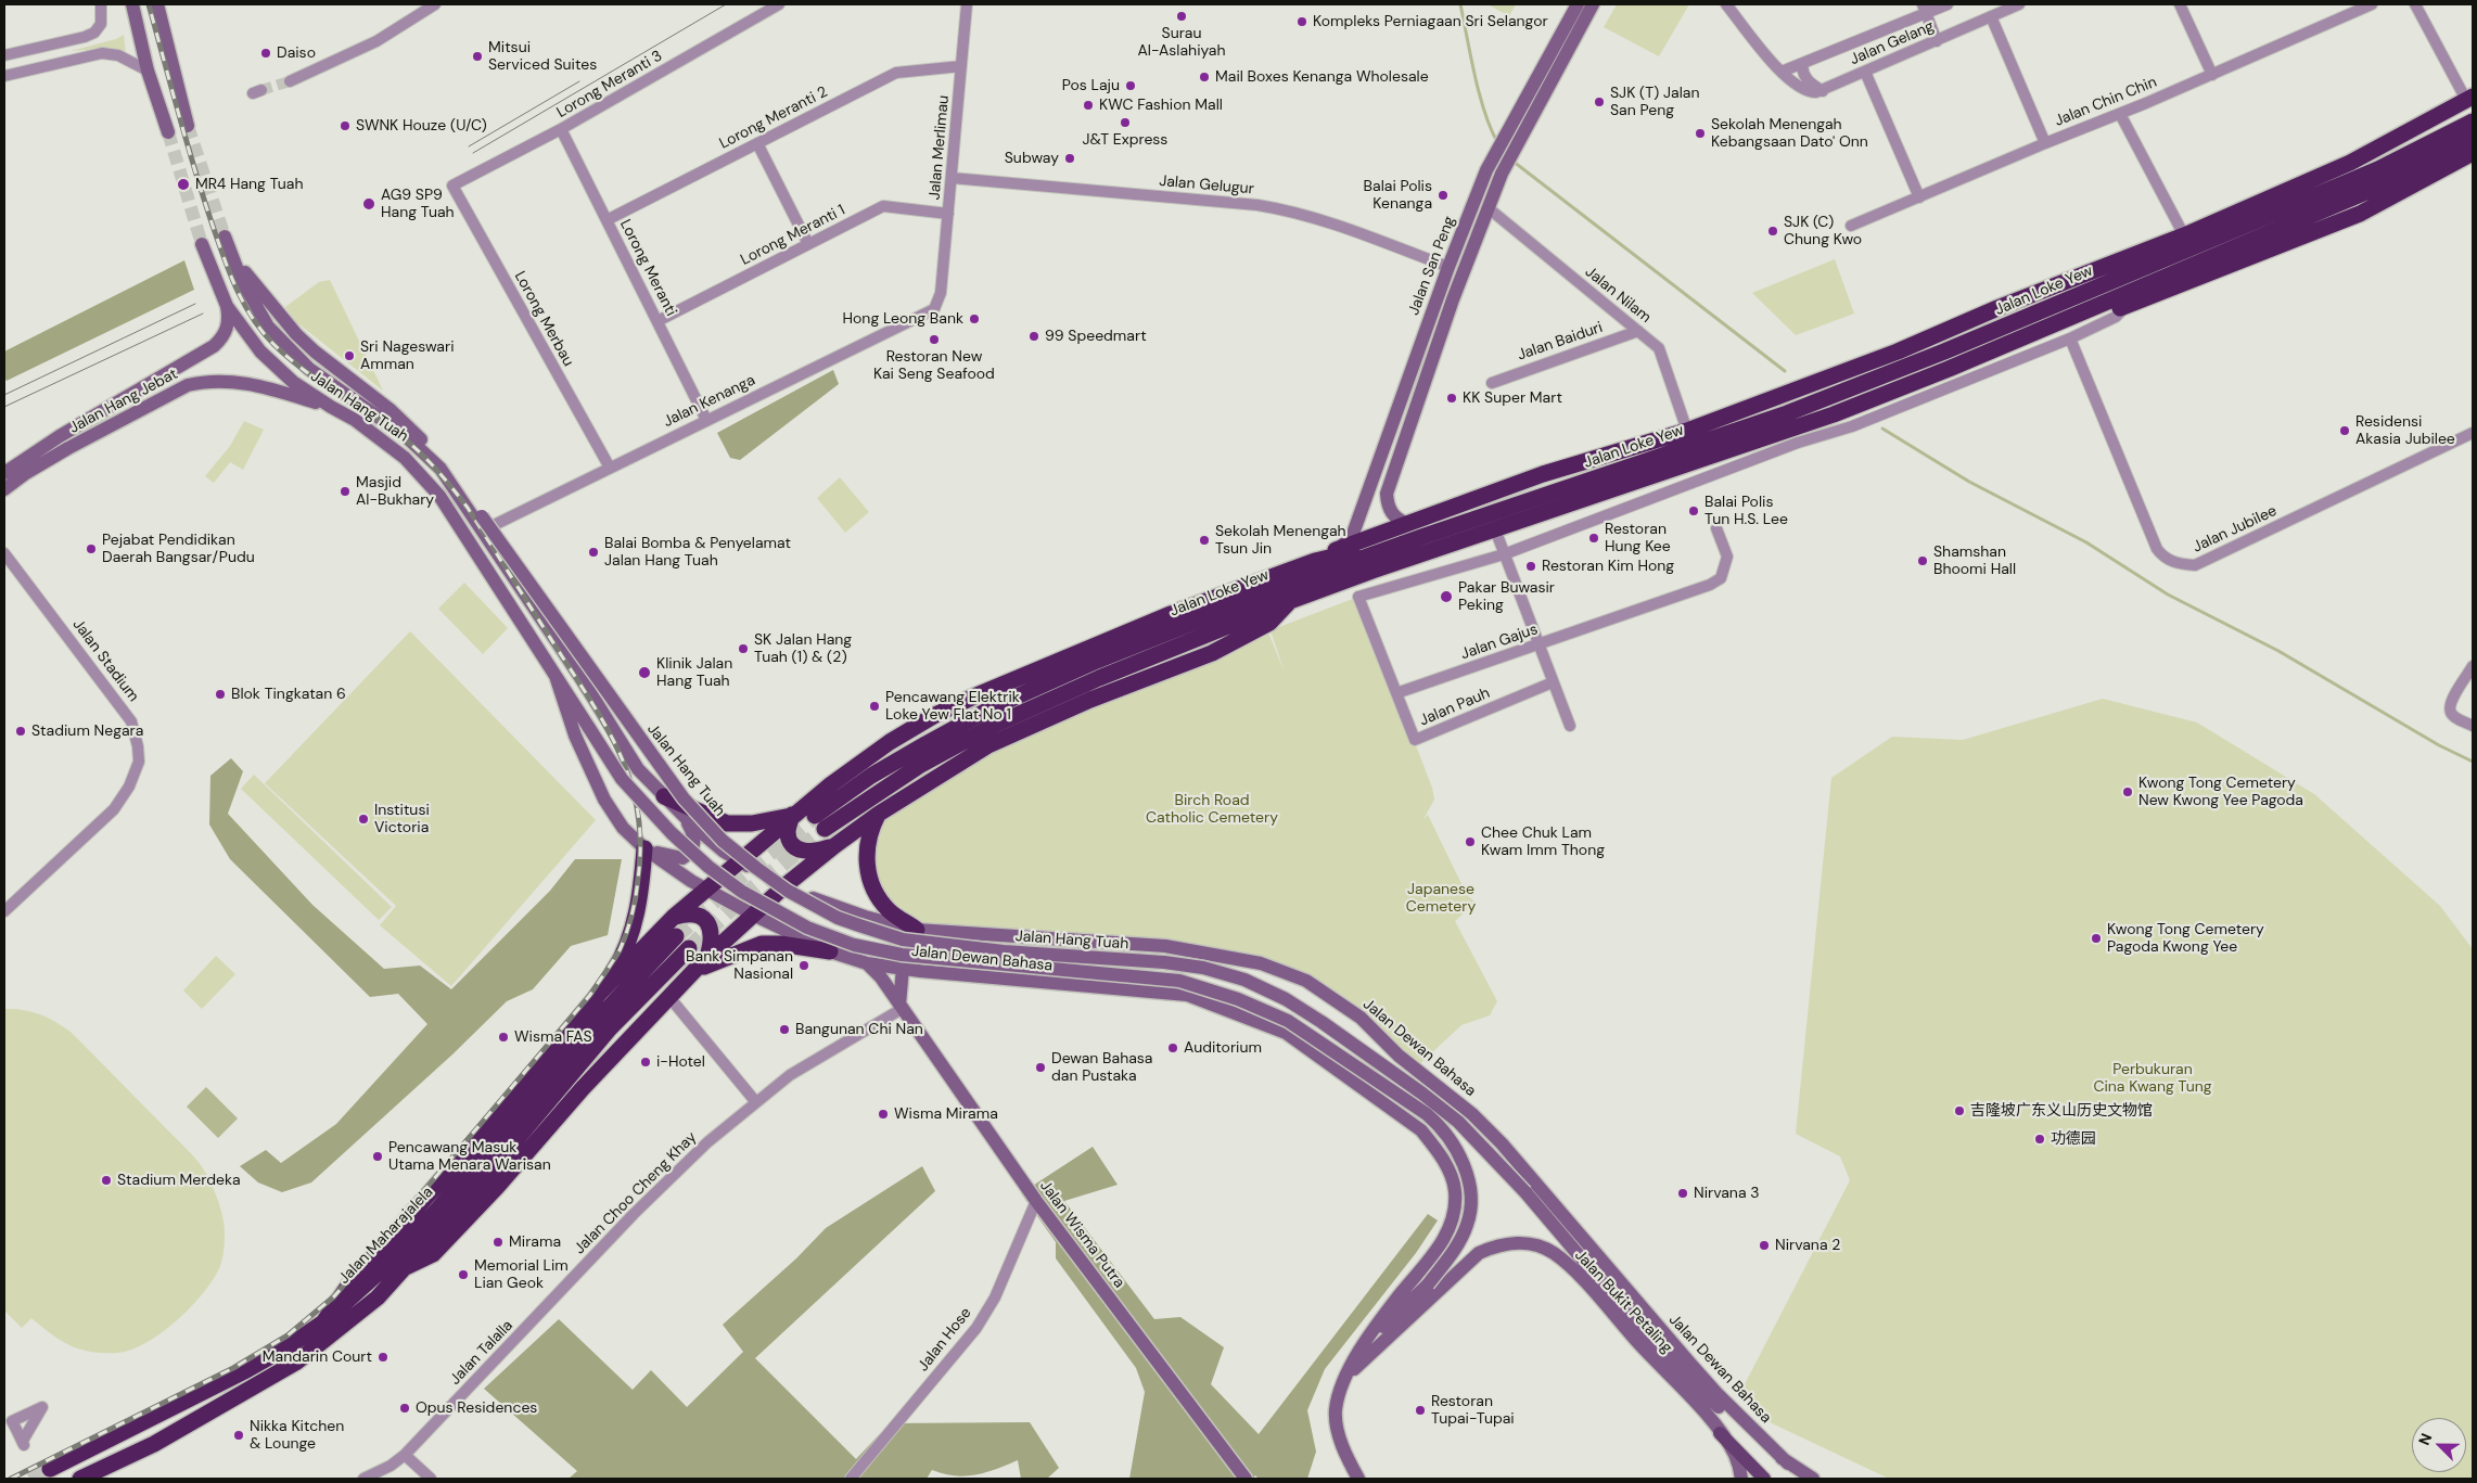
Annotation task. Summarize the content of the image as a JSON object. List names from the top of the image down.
{
  "streets": {
    "highway": ["Jalan Loke Yew", "Jalan Maharajalela"],
    "main road": [
      "Jalan San Peng",
      "Jalan Hang Jebat",
      "Jalan Hang Tuah",
      "Jalan Dewan Bahasa",
      "Jalan Wisma Putra",
      "Jalan Bukit Petaling"
    ],
    "street": [
      "Jalan Gelang",
      "Lorong Meranti 3",
      "Jalan Chin Chin",
      "Lorong Meranti 2",
      "Jalan Merlimau",
      "Jalan Gelugur",
      "Lorong Meranti 1",
      "Lorong Meranti",
      "Jalan Nilam",
      "Lorong Merbau",
      "Jalan Baiduri",
      "Jalan Kenanga",
      "Jalan Jubilee",
      "Jalan Gajus",
      "Jalan Stadium",
      "Jalan Pauh",
      "Jalan Choo Cheng Khay",
      "Jalan Hose",
      "Jalan Talalla"
    ]
  },
  "crossings": [
    ["Lorong Meranti 3", "Lorong Meranti"],
    ["Lorong Meranti 3", "Lorong Merbau"],
    ["Lorong Meranti 2", "Jalan Merlimau"],
    ["Lorong Meranti 2", "Lorong Meranti"],
    ["Jalan Merlimau", "Jalan Gelugur"],
    ["Jalan Merlimau", "Lorong Meranti 1"],
    ["Jalan Merlimau", "Jalan Kenanga"],
    ["Jalan Gelugur", "Jalan San Peng"],
    ["Lorong Meranti 1", "Lorong Meranti"],
    ["Jalan San Peng", "Jalan Nilam"],
    ["Lorong Meranti", "Jalan Kenanga"],
    ["Jalan Nilam", "Jalan Baiduri"],
    ["Lorong Merbau", "Jalan Kenanga"],
    ["Jalan Hang Jebat", "Jalan Hang Tuah"],
    ["Jalan Kenanga", "Jalan Hang Tuah"],
    ["Jalan Hang Tuah", "Jalan Dewan Bahasa"],
    ["Jalan Gajus", "Jalan Pauh"],
    ["Jalan Dewan Bahasa", "Jalan Wisma Putra"],
    ["Jalan Dewan Bahasa", "Jalan Bukit Petaling"],
    ["Jalan Choo Cheng Khay", "Jalan Wisma Putra"],
    ["Jalan Choo Cheng Khay", "Jalan Talalla"],
    ["Jalan Wisma Putra", "Jalan Hose"]
  ],
  "parks": ["Birch Road Catholic Cemetery", "Japanese Cemetery", "Perbukuran Cina Kwang Tung"],
  "places": [
    "Surau Al-Aslahiyah",
    "Kompleks Perniagaan Sri Selangor",
    "Daiso",
    "Mitsui Serviced Suites",
    "Mail Boxes Kenanga Wholesale",
    "Pos Laju",
    "SJK (T) Jalan San Peng",
    "KWC Fashion Mall",
    "J&T Express",
    "SWNK Houze (U/C)",
    "Sekolah Menengah Kebangsaan Dato' Onn",
    "Subway",
    "MR4 Hang Tuah",
    "Balai Polis Kenanga",
    "AG9 SP9 Hang Tuah",
    "SJK (C) Chung Kwo",
    "Hong Leong Bank",
    "99 Speedmart",
    "Restoran New Kai Seng Seafood",
    "Sri Nageswari Amman",
    "KK Super Mart",
    "Residensi Akasia Jubilee",
    "Masjid Al-Bukhary",
    "Balai Polis Tun H.S. Lee",
    "Restoran Hung Kee",
    "Sekolah Menengah Tsun Jin",
    "Pejabat Pendidikan Daerah Bangsar/Pudu",
    "Balai Bomba & Penyelamat Jalan Hang Tuah",
    "Shamshan Bhoomi Hall",
    "Restoran Kim Hong",
    "Pakar Buwasir Peking",
    "SK Jalan Hang Tuah (1) & (2)",
    "Klinik Jalan Hang Tuah",
    "Blok Tingkatan 6",
    "Pencawang Elektrik Loke Yew Flat No 1",
    "Stadium Negara",
    "Kwong Tong Cemetery New Kwong Yee Pagoda",
    "Institusi Victoria",
    "Chee Chuk Lam Kwam Imm Thong",
    "Kwong Tong Cemetery Pagoda Kwong Yee",
    "Bank Simpanan Nasional",
    "Bangunan Chi Nan",
    "Wisma FAS",
    "Auditorium",
    "i-Hotel",
    "Dewan Bahasa dan Pustaka",
    "吉隆坡广东义山历史文物馆",
    "Wisma Mirama",
    "功德园",
    "Pencawang Masuk Utama Menara Warisan",
    "Stadium Merdeka",
    "Nirvana 3",
    "Mirama",
    "Nirvana 2",
    "Memorial Lim Lian Geok",
    "Mandarin Court",
    "Opus Residences",
    "Restoran Tupai-Tupai",
    "Nikka Kitchen & Lounge"
  ],
  "north": "top left"
}
